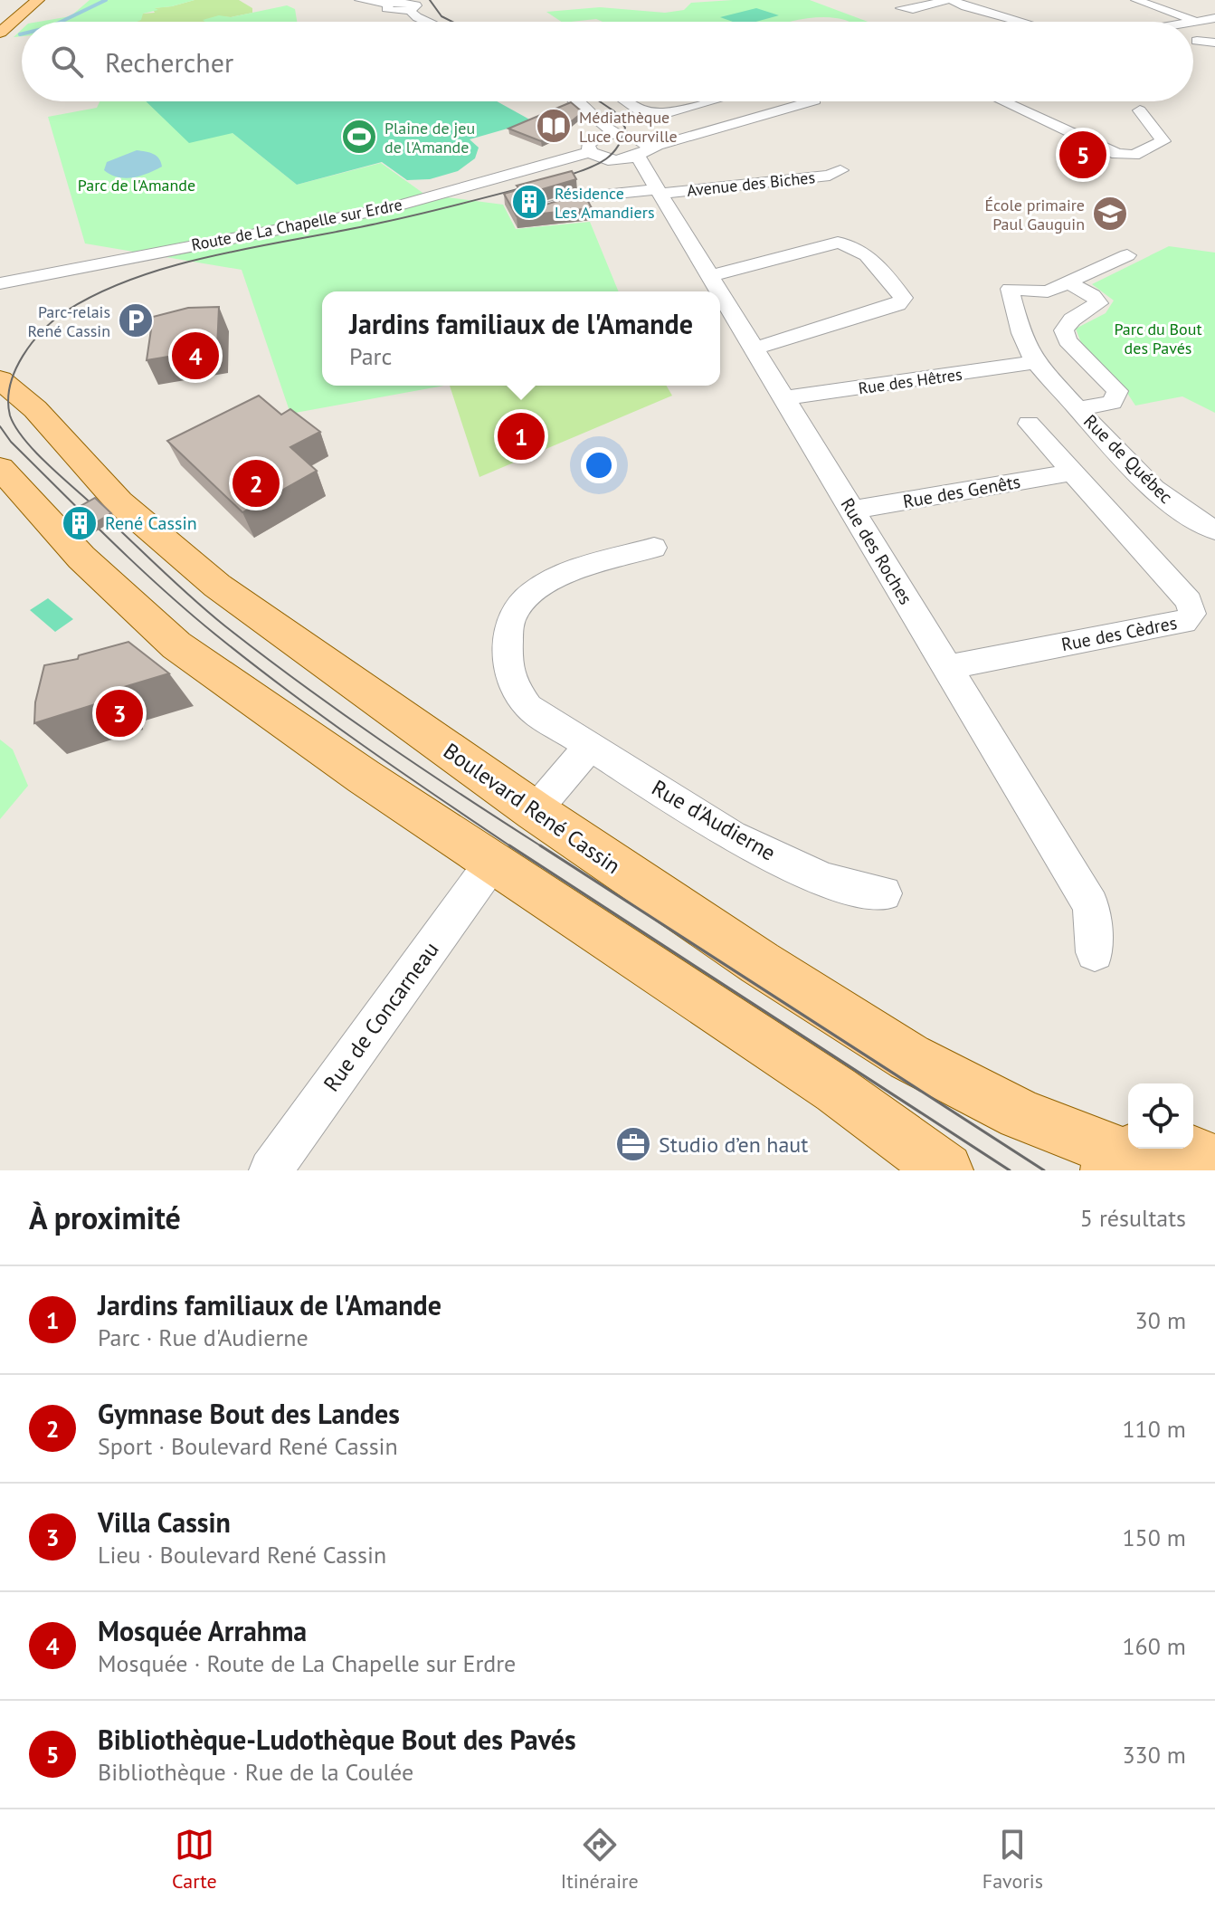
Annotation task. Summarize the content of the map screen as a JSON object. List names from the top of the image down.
{
  "streets": {
    "main road": ["Boulevard René Cassin"],
    "street": [
      "Avenue des Biches",
      "Route de La Chapelle sur Erdre",
      "Rue des Hêtres",
      "Rue de Québec",
      "Rue des Genêts",
      "Rue des Roches",
      "Rue des Cèdres",
      "Rue d'Audierne",
      "Rue de Concarneau"
    ]
  },
  "crossings": [
    ["Avenue des Biches", "Rue des Roches"],
    ["Rue des Hêtres", "Rue de Québec"],
    ["Rue des Hêtres", "Rue des Roches"],
    ["Rue des Genêts", "Rue des Roches"],
    ["Rue des Genêts", "Rue des Cèdres"],
    ["Rue des Roches", "Rue des Cèdres"]
  ],
  "parks": ["Parc de l'Amande", "Parc du Bout des Pavés"],
  "places": {
    "library": ["Médiathèque Luce Courville"],
    "sports": ["Plaine de jeu de l'Amande"],
    "building": ["Résidence Les Amandiers", "René Cassin"],
    "school or university": ["École primaire Paul Gauguin"],
    "parking": ["Parc-relais René Cassin"],
    "office": ["Studio d’en haut"]
  },
  "page": {
    "search": "Rechercher",
    "pins": [
      "5",
      "4",
      "1",
      "2",
      "3"
    ],
    "popup": ["Jardins familiaux de l'Amande", "Parc"],
    "heading": ["À proximité", "5 résultats"],
    "list": [
      {
        "mark": "1",
        "name": "Jardins familiaux de l'Amande",
        "note": "Parc · Rue d'Audierne",
        "value": "30 m"
      },
      {
        "mark": "2",
        "name": "Gymnase Bout des Landes",
        "note": "Sport · Boulevard René Cassin",
        "value": "110 m"
      },
      {
        "mark": "3",
        "name": "Villa Cassin",
        "note": "Lieu · Boulevard René Cassin",
        "value": "150 m"
      },
      {
        "mark": "4",
        "name": "Mosquée Arrahma",
        "note": "Mosquée · Route de La Chapelle sur Erdre",
        "value": "160 m"
      },
      {
        "mark": "5",
        "name": "Bibliothèque-Ludothèque Bout des Pavés",
        "note": "Bibliothèque · Rue de la Coulée",
        "value": "330 m"
      }
    ],
    "nav": ["Carte", "Itinéraire", "Favoris"]
  }
}
